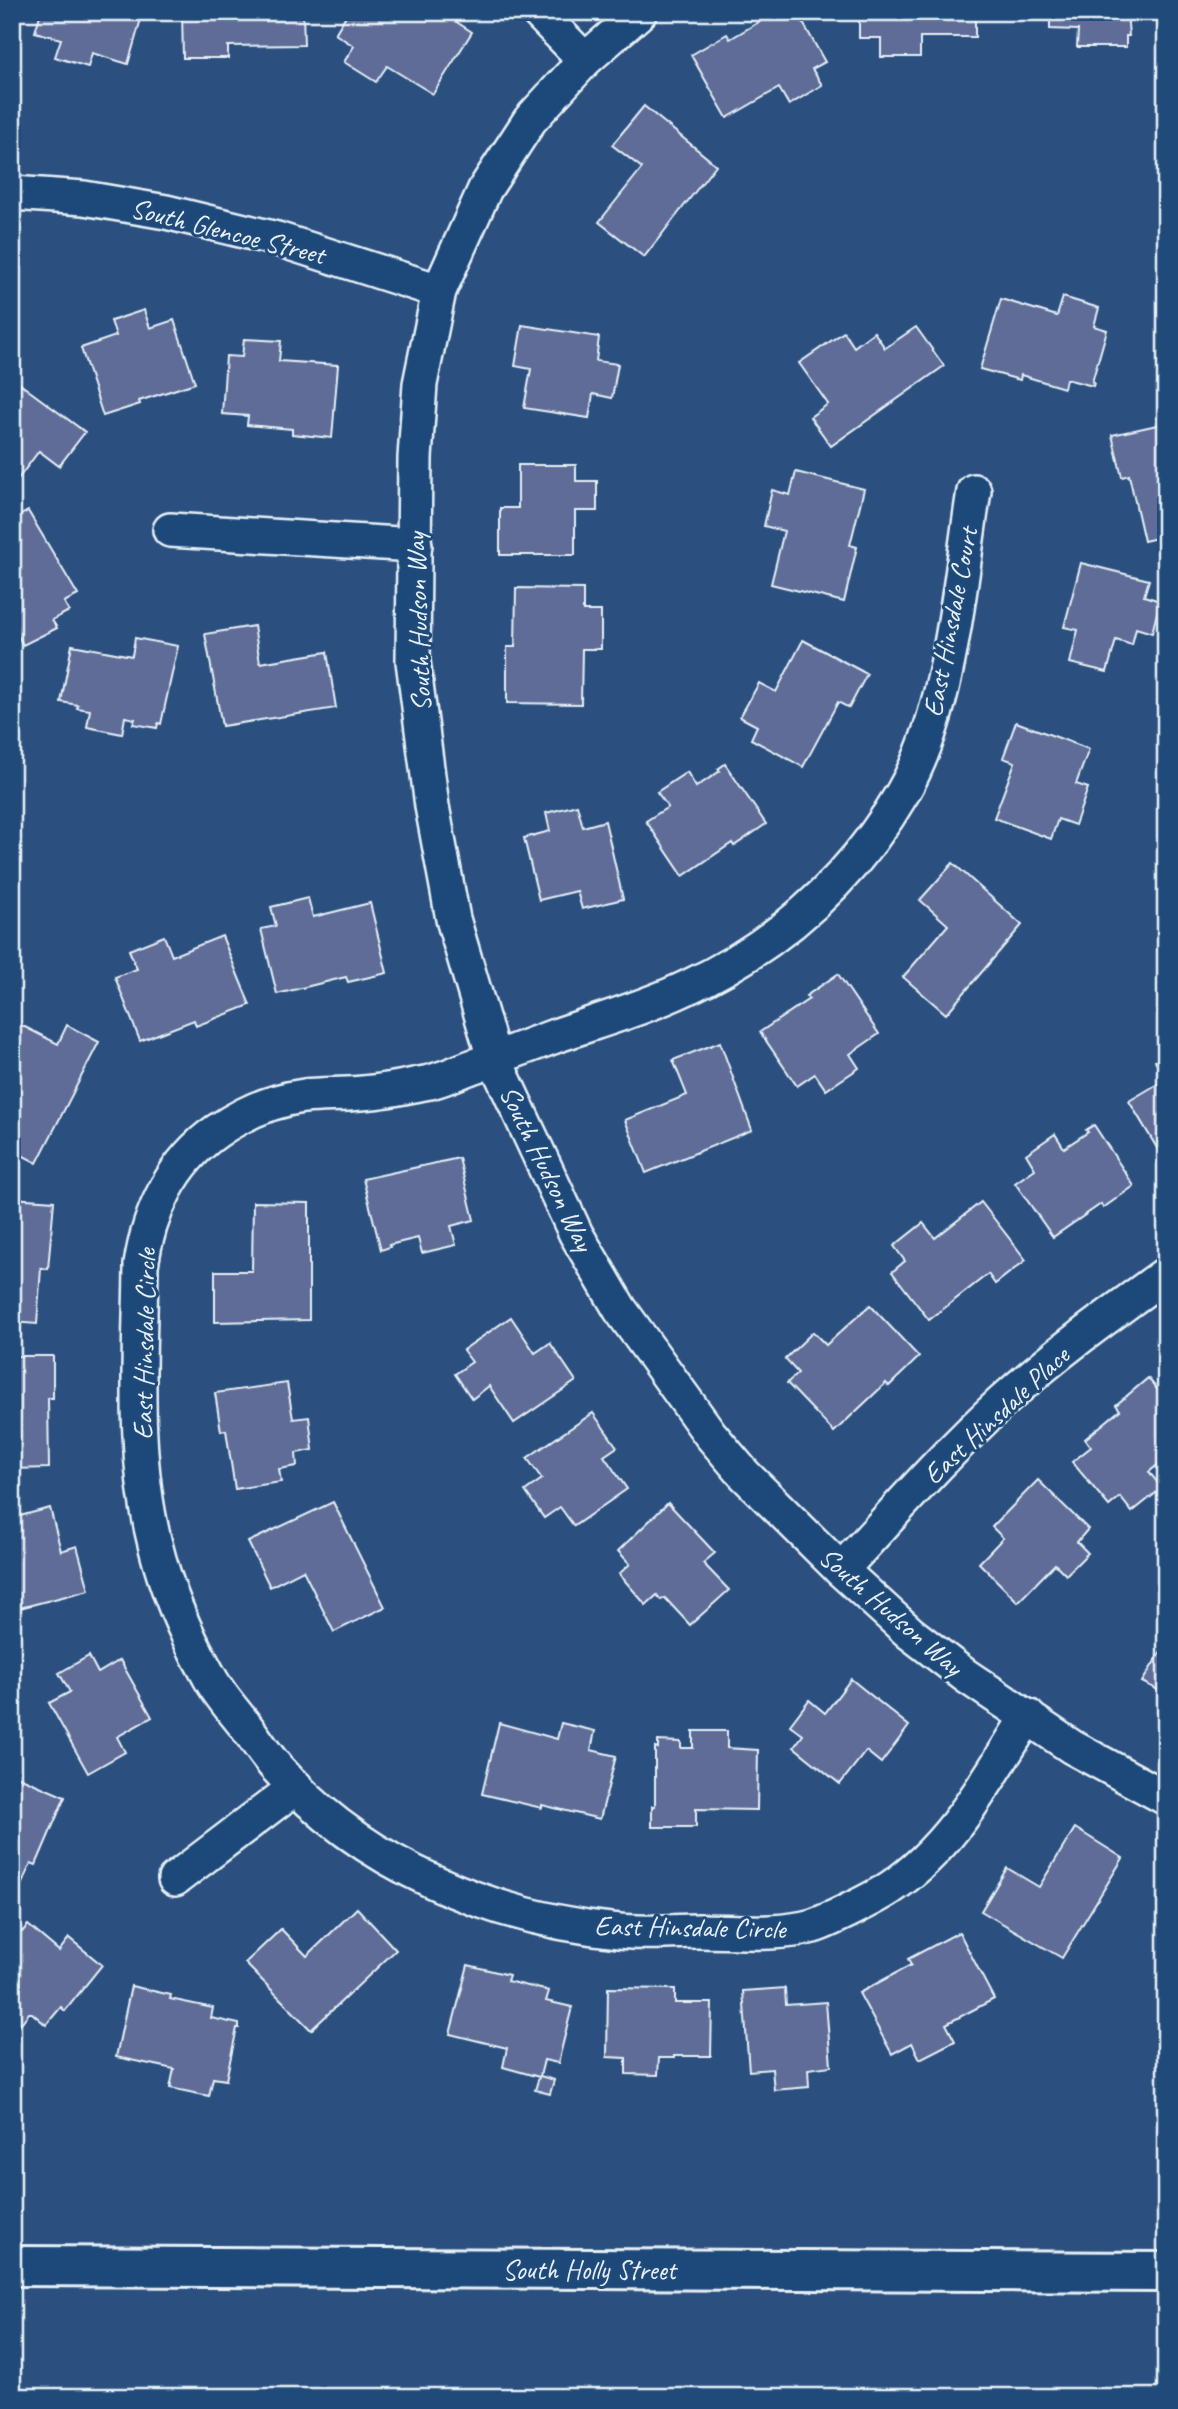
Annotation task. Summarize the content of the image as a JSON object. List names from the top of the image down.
{
  "streets": {
    "main road": ["South Holly Street"],
    "street": [
      "South Glencoe Street",
      "South Hudson Way",
      "East Hinsdale Court",
      "East Hinsdale Circle",
      "East Hinsdale Place"
    ]
  },
  "crossings": [
    ["South Glencoe Street", "South Hudson Way"],
    ["South Hudson Way", "East Hinsdale Court"],
    ["South Hudson Way", "East Hinsdale Circle"],
    ["South Hudson Way", "East Hinsdale Place"],
    ["East Hinsdale Court", "East Hinsdale Circle"]
  ]
}
